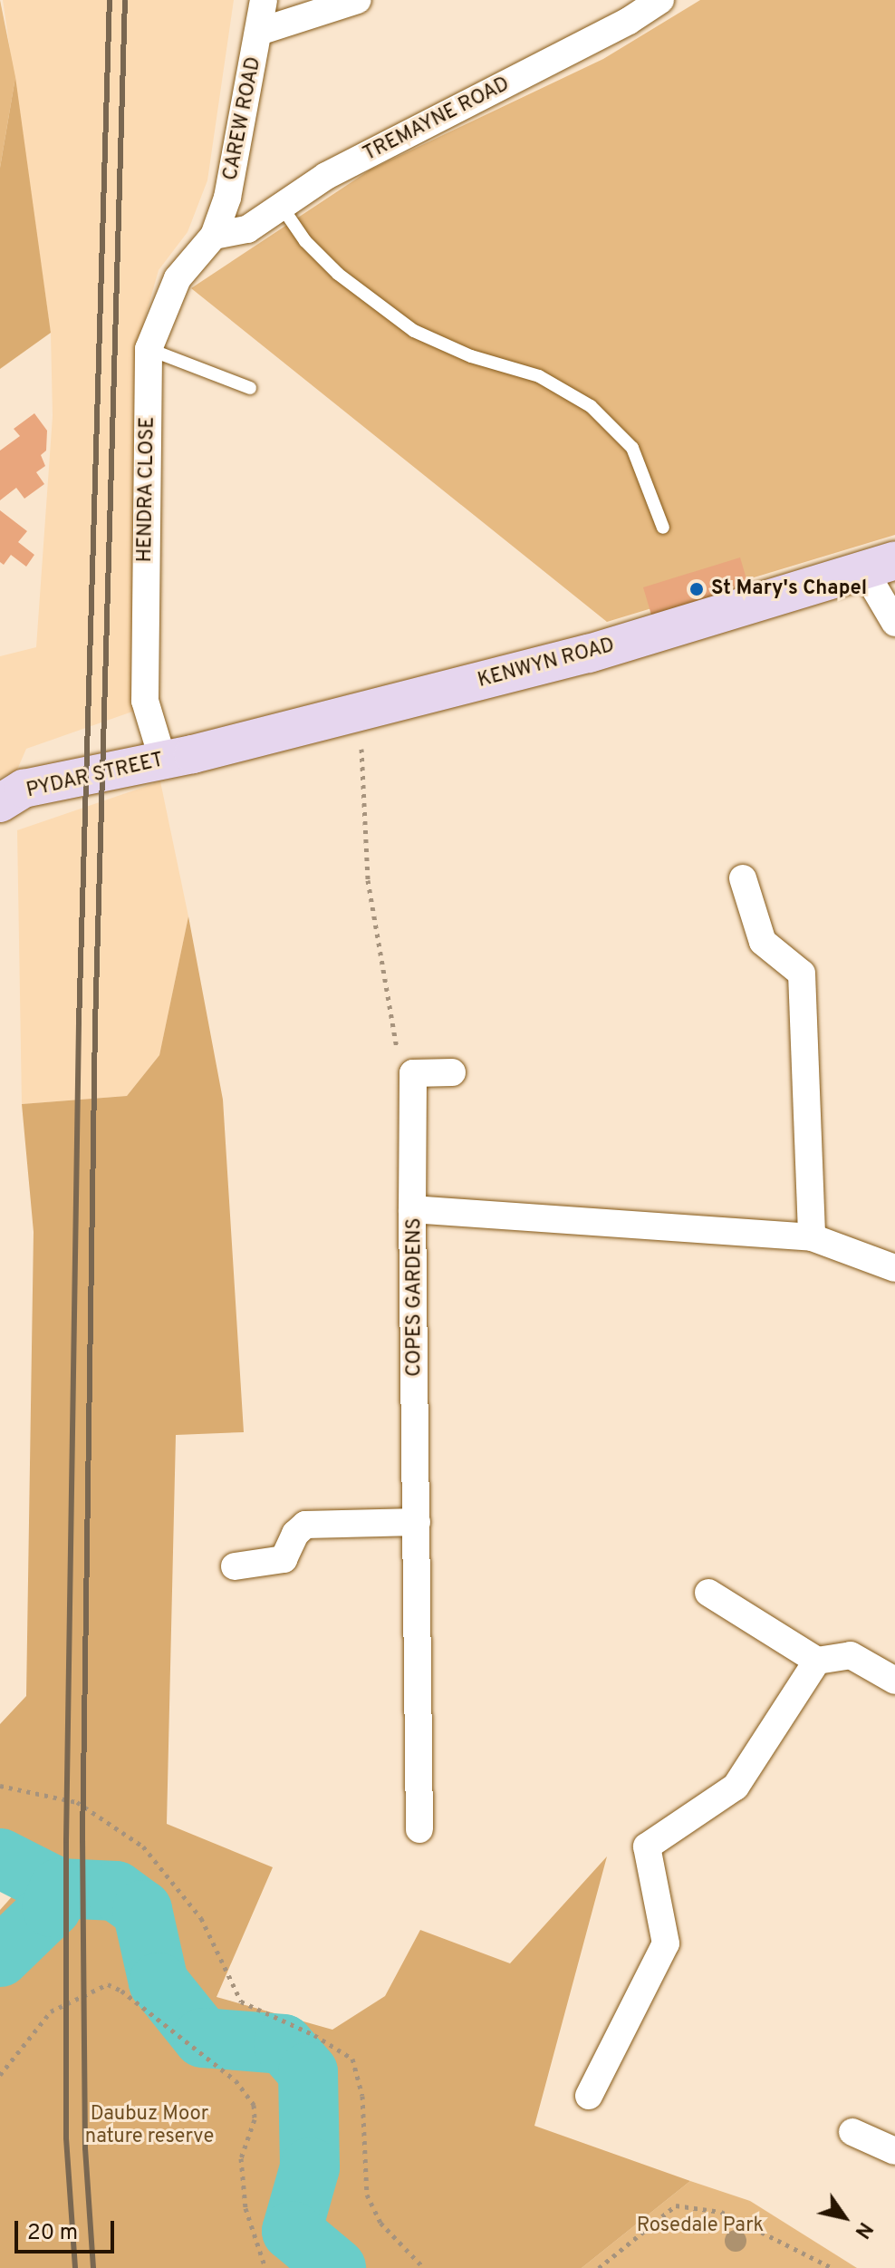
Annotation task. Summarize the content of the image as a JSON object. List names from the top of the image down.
{
  "streets": {
    "main road": ["KENWYN ROAD", "PYDAR STREET"],
    "street": [
      "CAREW ROAD",
      "TREMAYNE ROAD",
      "HENDRA CLOSE",
      "COPES GARDENS"
    ]
  },
  "crossings": [
    ["CAREW ROAD", "TREMAYNE ROAD"],
    ["CAREW ROAD", "HENDRA CLOSE"],
    ["TREMAYNE ROAD", "HENDRA CLOSE"],
    ["HENDRA CLOSE", "KENWYN ROAD"],
    ["HENDRA CLOSE", "PYDAR STREET"],
    ["KENWYN ROAD", "PYDAR STREET"]
  ],
  "parks": ["Daubuz Moor nature reserve", "Rosedale Park"],
  "places": ["St Mary's Chapel"],
  "scale_bar": "20 m",
  "north": "bottom right"
}
